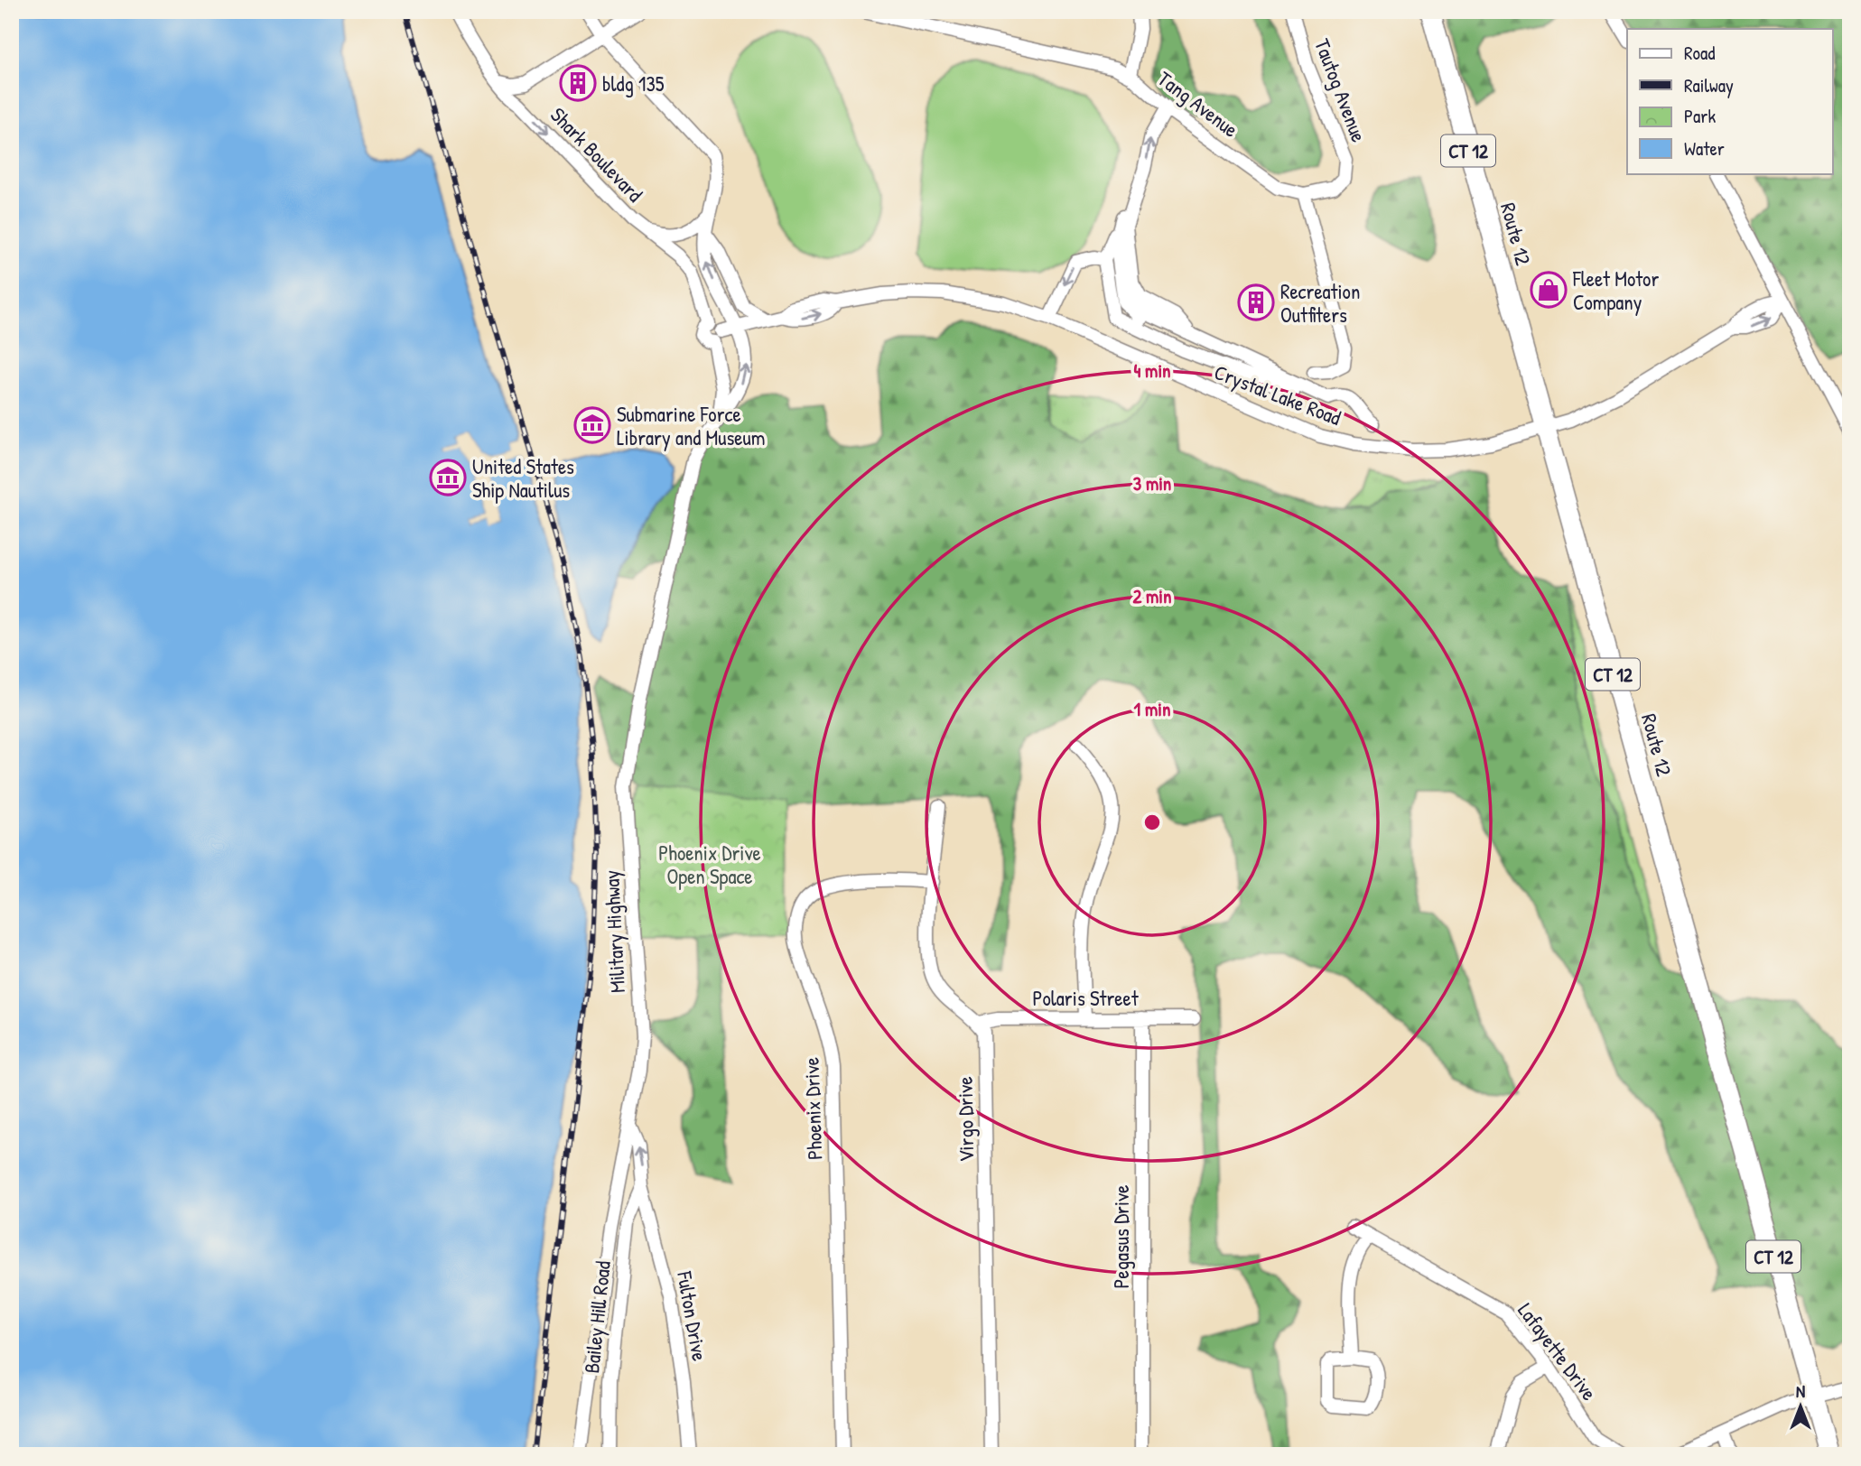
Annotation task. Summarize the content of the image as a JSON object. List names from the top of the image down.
{
  "streets": {
    "highway": ["CT 12", "Route 12"],
    "street": [
      "Tautog Avenue",
      "Tang Avenue",
      "Shark Boulevard",
      "Crystal Lake Road",
      "Military Highway",
      "Polaris Street",
      "Phoenix Drive",
      "Virgo Drive",
      "Pegasus Drive",
      "Fulton Drive",
      "Bailey Hill Road",
      "Lafayette Drive"
    ]
  },
  "crossings": [
    ["Tautog Avenue", "Tang Avenue"],
    ["Shark Boulevard", "Crystal Lake Road"],
    ["Route 12", "Crystal Lake Road"],
    ["Crystal Lake Road", "Military Highway"],
    ["Military Highway", "Fulton Drive"],
    ["Polaris Street", "Virgo Drive"],
    ["Polaris Street", "Pegasus Drive"],
    ["Fulton Drive", "Bailey Hill Road"]
  ],
  "one_way": ["Shark Boulevard"],
  "parks": ["Phoenix Drive Open Space"],
  "places": {
    "building": ["bldg 135", "Recreation Outfiters"],
    "shop": ["Fleet Motor Company"],
    "museum": ["Submarine Force Library and Museum", "United States Ship Nautilus"]
  },
  "legend": [
    "Road",
    "Railway",
    "Park",
    "Water"
  ],
  "north": "top",
  "rings": [
    "4 min",
    "3 min",
    "2 min",
    "1 min"
  ]
}
